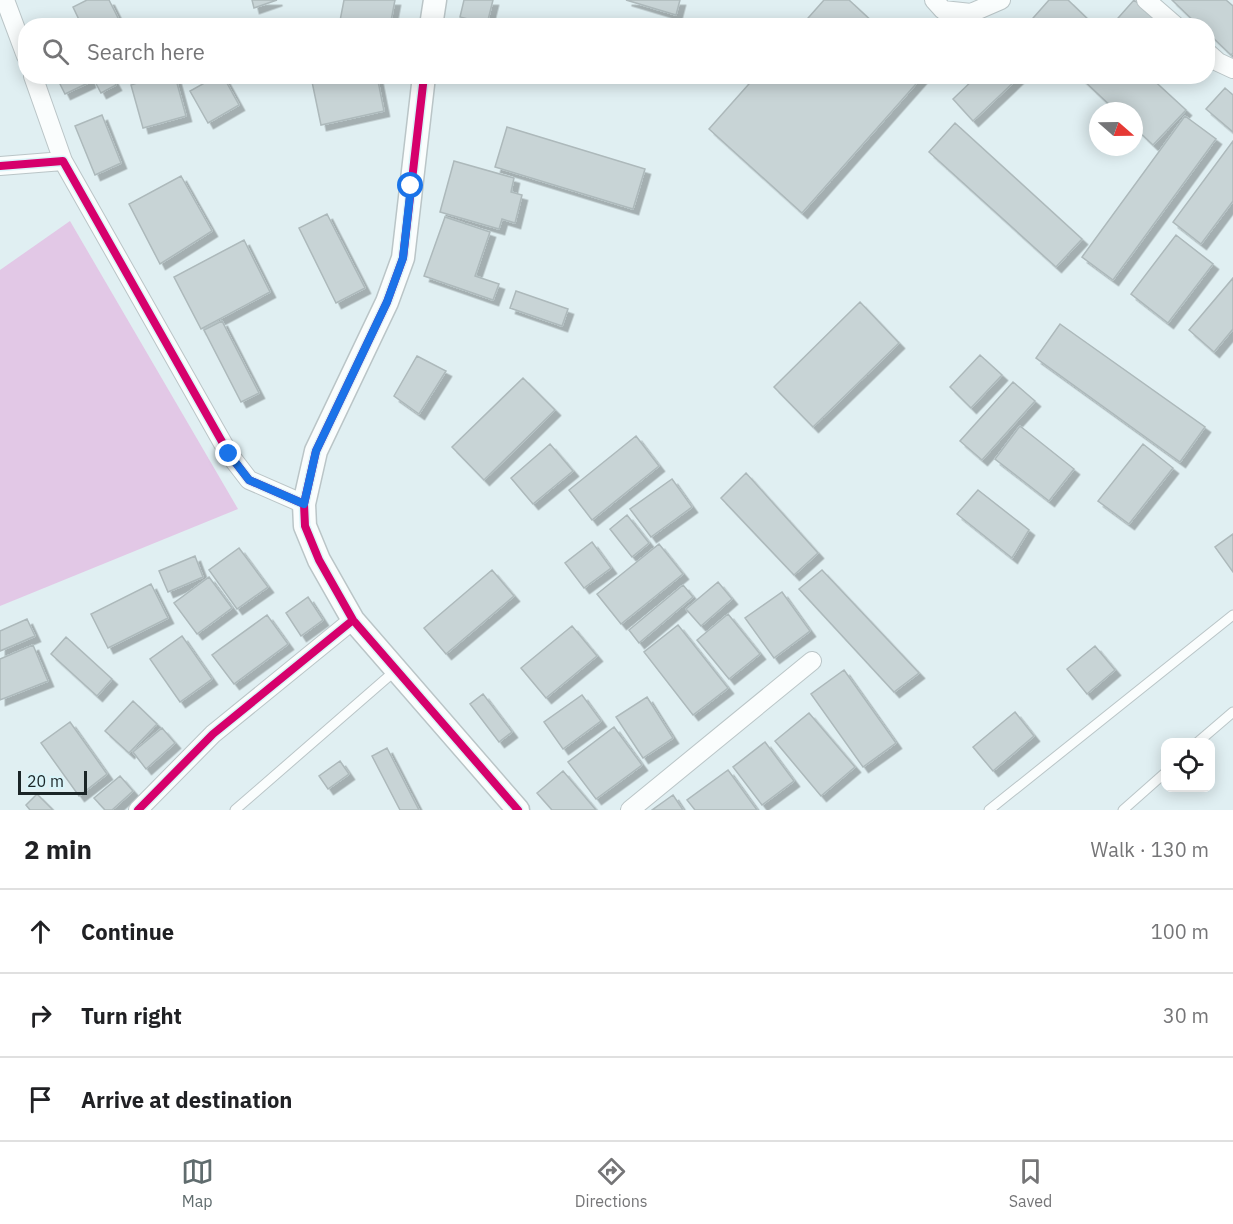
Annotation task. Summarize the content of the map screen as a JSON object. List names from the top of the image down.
{
  "scale_bar": "20 m",
  "north": "right",
  "page": {
    "search": "Search here",
    "scale": "20 m",
    "heading": ["2 min", "Walk · 130 m"],
    "list": [
      ["Continue", "100 m"],
      ["Turn right", "30 m"],
      "Arrive at destination"
    ],
    "nav": ["Map", "Directions", "Saved"]
  }
}
